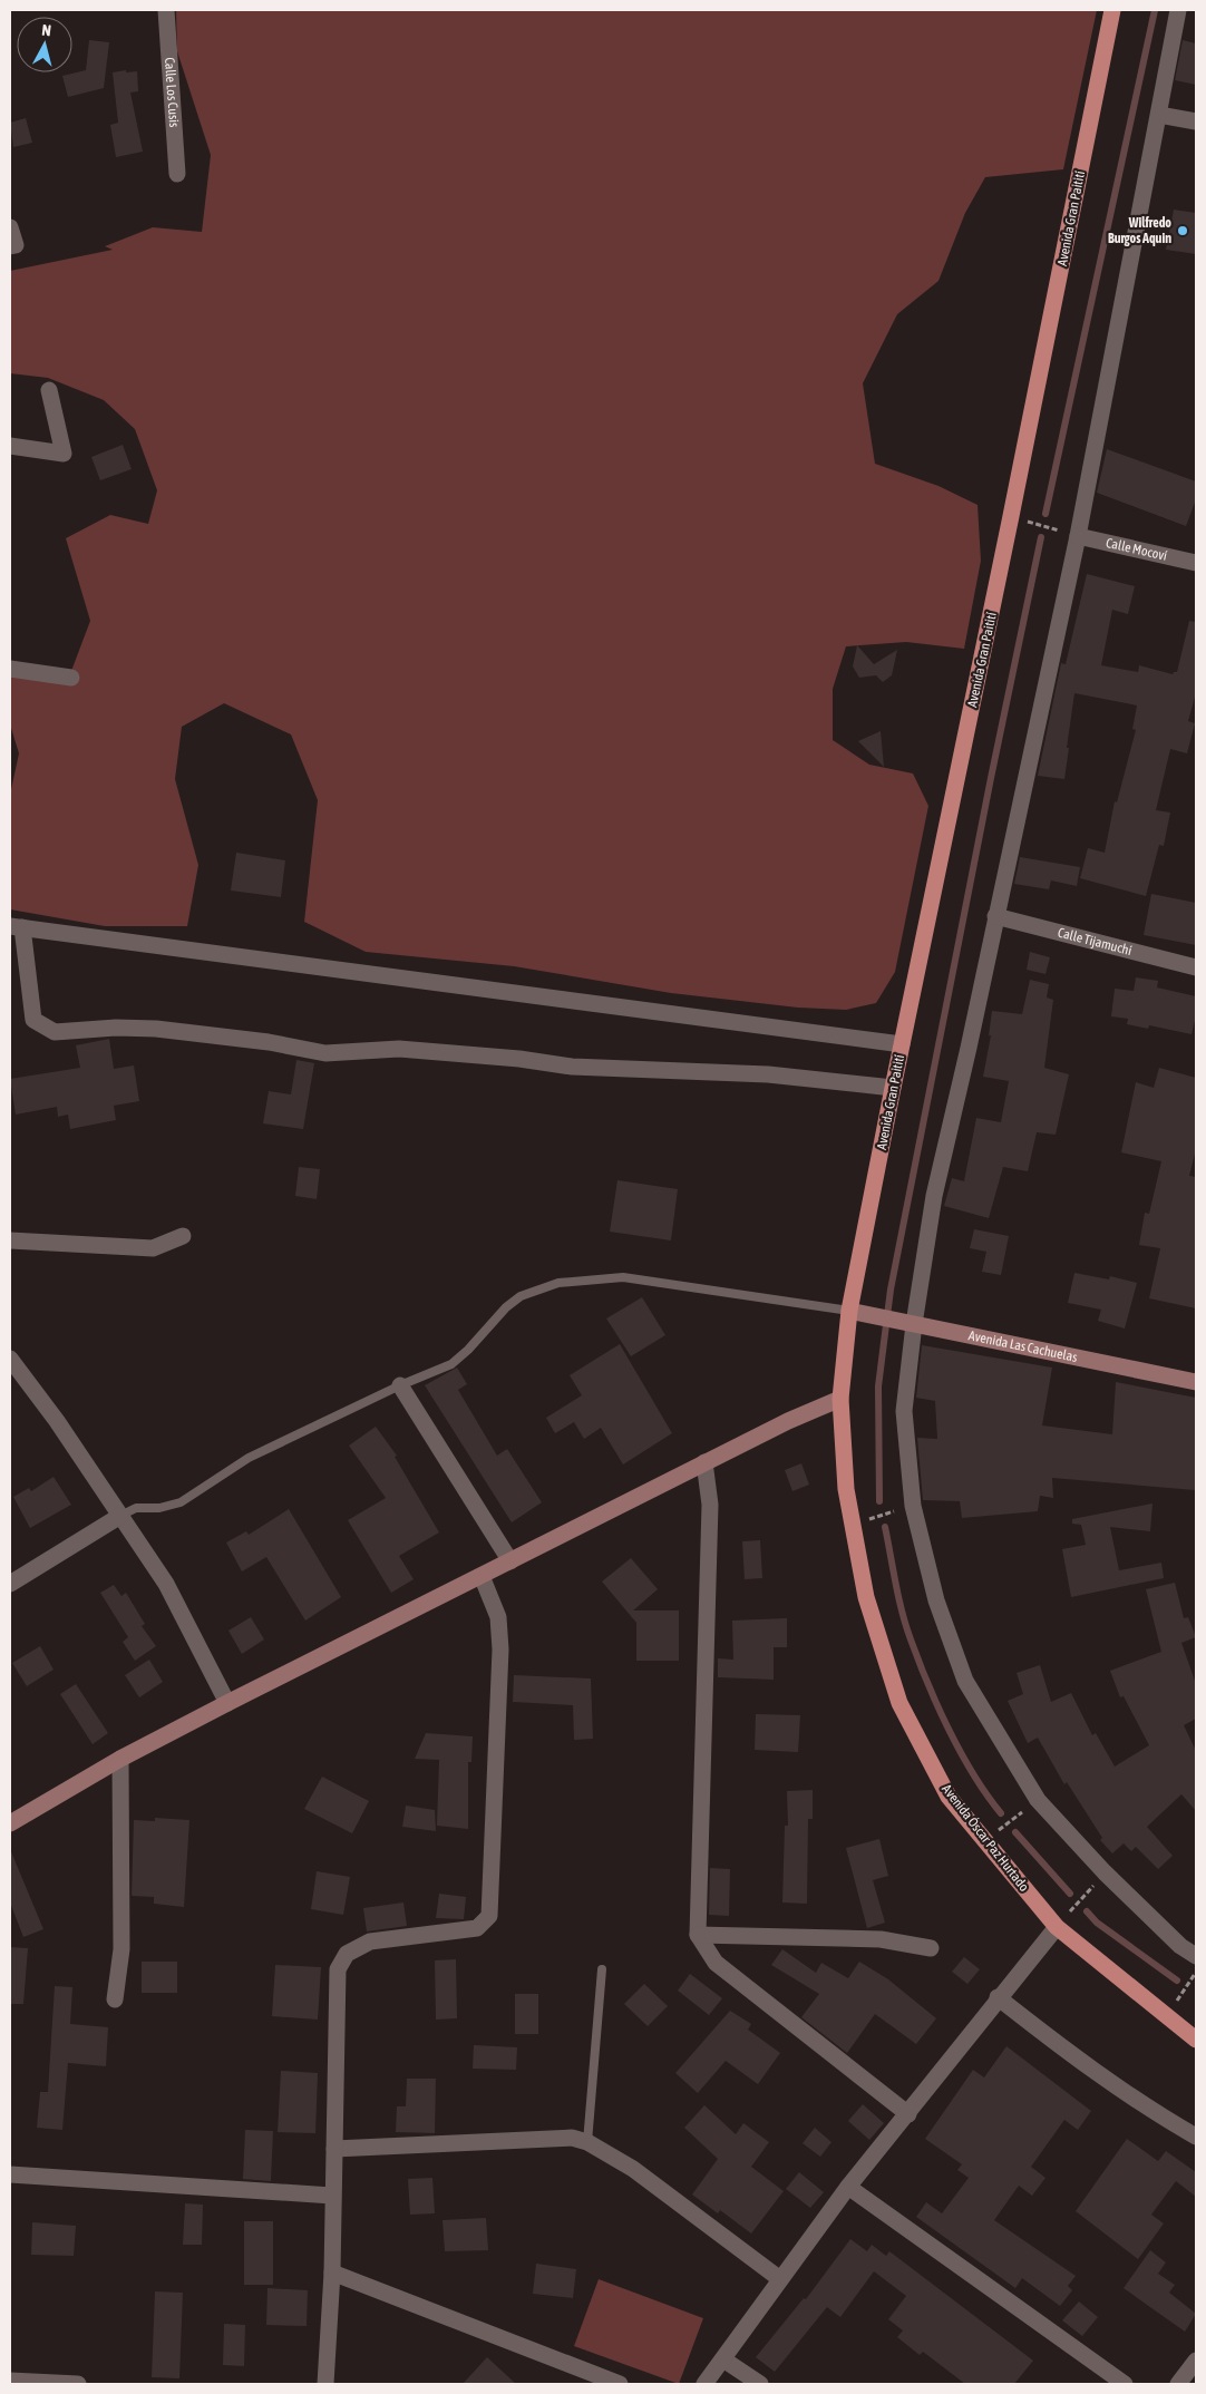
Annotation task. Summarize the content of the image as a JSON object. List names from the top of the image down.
{
  "streets": {
    "main road": ["Avenida Gran Paitití", "Avenida Óscar Paz Hurtado"],
    "street": [
      "Calle Los Cusis",
      "Calle Mocoví",
      "Calle Tijamuchí",
      "Avenida Las Cachuelas"
    ]
  },
  "crossings": [
    ["Avenida Gran Paitití", "Avenida Las Cachuelas"],
    ["Avenida Gran Paitití", "Avenida Óscar Paz Hurtado"],
    ["Avenida Las Cachuelas", "Avenida Óscar Paz Hurtado"]
  ],
  "places": ["Wilfredo Burgos Aquin"],
  "north": "top"
}
